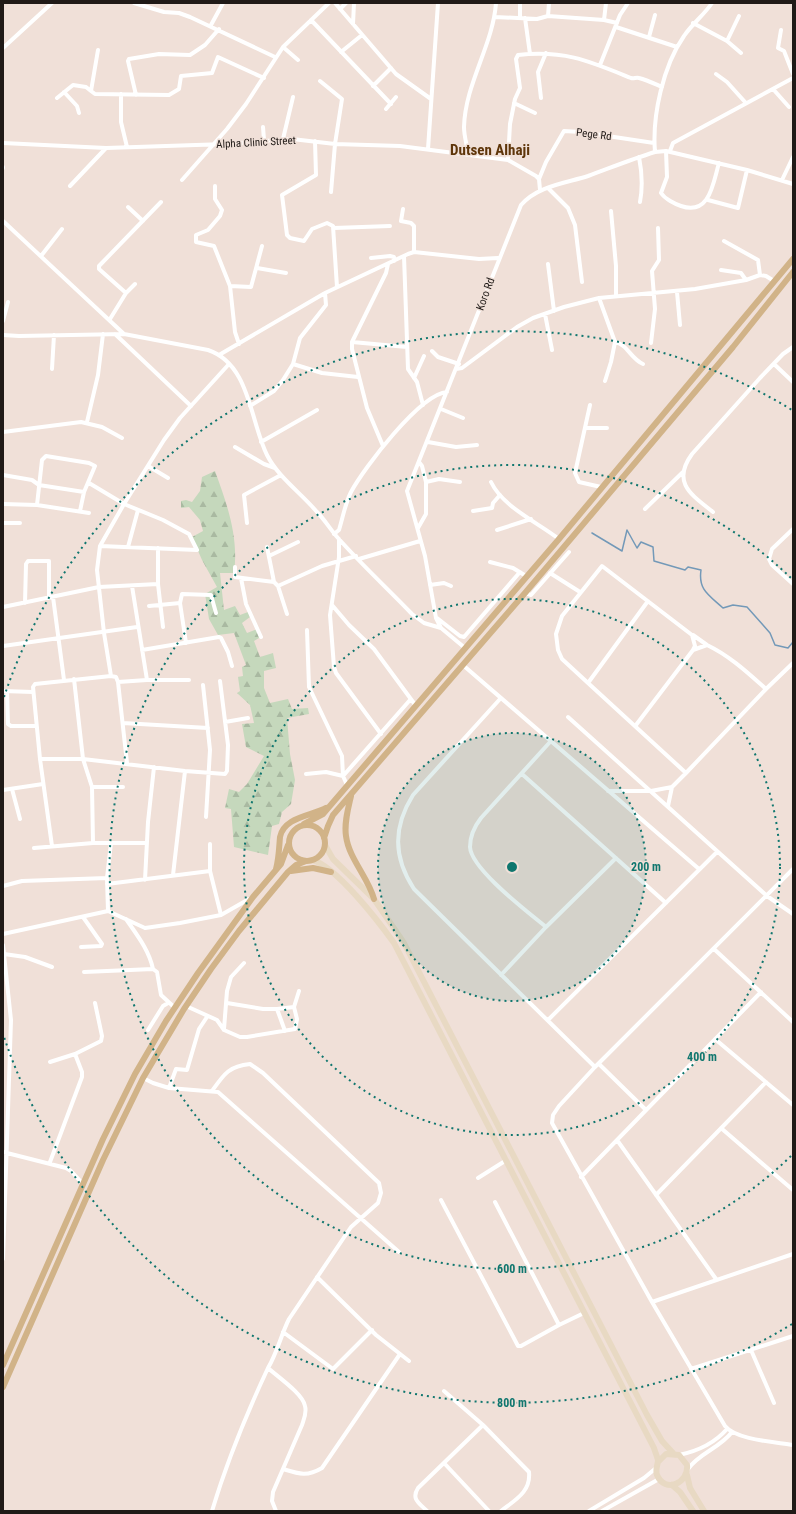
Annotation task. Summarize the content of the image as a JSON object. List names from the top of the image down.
{
  "streets": {
    "street": ["Pege Rd", "Alpha Clinic Street", "Koro Rd"]
  },
  "crossings": [
    ["Pege Rd", "Alpha Clinic Street"]
  ],
  "districts": ["Dutsen Alhaji"],
  "rings": [
    "200 m",
    "400 m",
    "600 m",
    "800 m"
  ]
}
